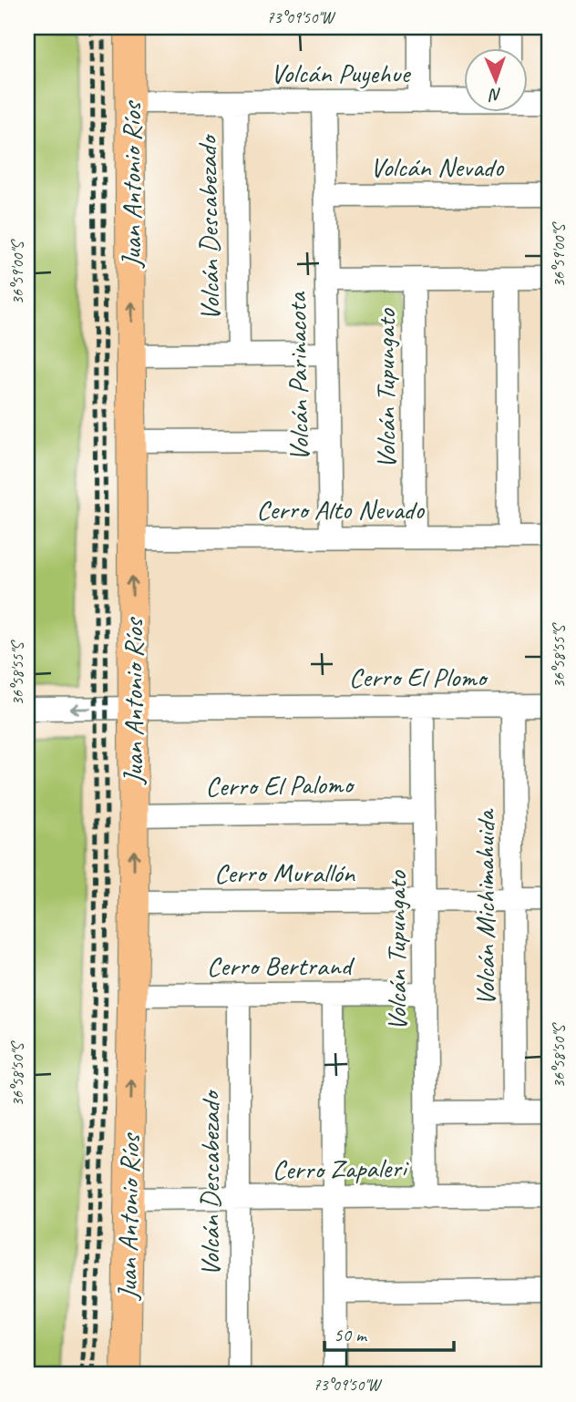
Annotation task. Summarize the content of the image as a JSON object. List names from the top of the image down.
{
  "streets": {
    "main road": ["Juan Antonio Ríos"],
    "street": [
      "Volcán Puyehue",
      "Volcán Nevado",
      "Volcán Descabezado",
      "Volcán Parinacota",
      "Volcán Tupungato",
      "Cerro Alto Nevado",
      "Cerro El Plomo",
      "Cerro El Palomo",
      "Cerro Murallón",
      "Volcán Michimahuida",
      "Cerro Bertrand",
      "Cerro Zapaleri"
    ]
  },
  "crossings": [
    ["Volcán Puyehue", "Juan Antonio Ríos"],
    ["Volcán Puyehue", "Volcán Descabezado"],
    ["Volcán Puyehue", "Volcán Parinacota"],
    ["Volcán Nevado", "Volcán Parinacota"],
    ["Juan Antonio Ríos", "Cerro Alto Nevado"],
    ["Juan Antonio Ríos", "Cerro El Plomo"],
    ["Juan Antonio Ríos", "Cerro El Palomo"],
    ["Juan Antonio Ríos", "Cerro Murallón"],
    ["Juan Antonio Ríos", "Cerro Bertrand"],
    ["Juan Antonio Ríos", "Cerro Zapaleri"],
    ["Volcán Descabezado", "Cerro Bertrand"],
    ["Volcán Descabezado", "Cerro Zapaleri"],
    ["Volcán Parinacota", "Cerro Alto Nevado"],
    ["Volcán Tupungato", "Cerro Alto Nevado"],
    ["Volcán Tupungato", "Cerro El Plomo"],
    ["Volcán Tupungato", "Cerro El Palomo"],
    ["Volcán Tupungato", "Cerro Murallón"],
    ["Volcán Tupungato", "Cerro Bertrand"],
    ["Volcán Tupungato", "Cerro Zapaleri"],
    ["Cerro El Plomo", "Volcán Michimahuida"],
    ["Cerro Murallón", "Volcán Michimahuida"]
  ],
  "one_way": ["Juan Antonio Ríos"],
  "scale_bar": "50 m",
  "north": "bottom",
  "coordinates": [
    "73°09'50\"W",
    "36°59'00\"S",
    "36°58'55\"S",
    "36°58'50\"S"
  ]
}
